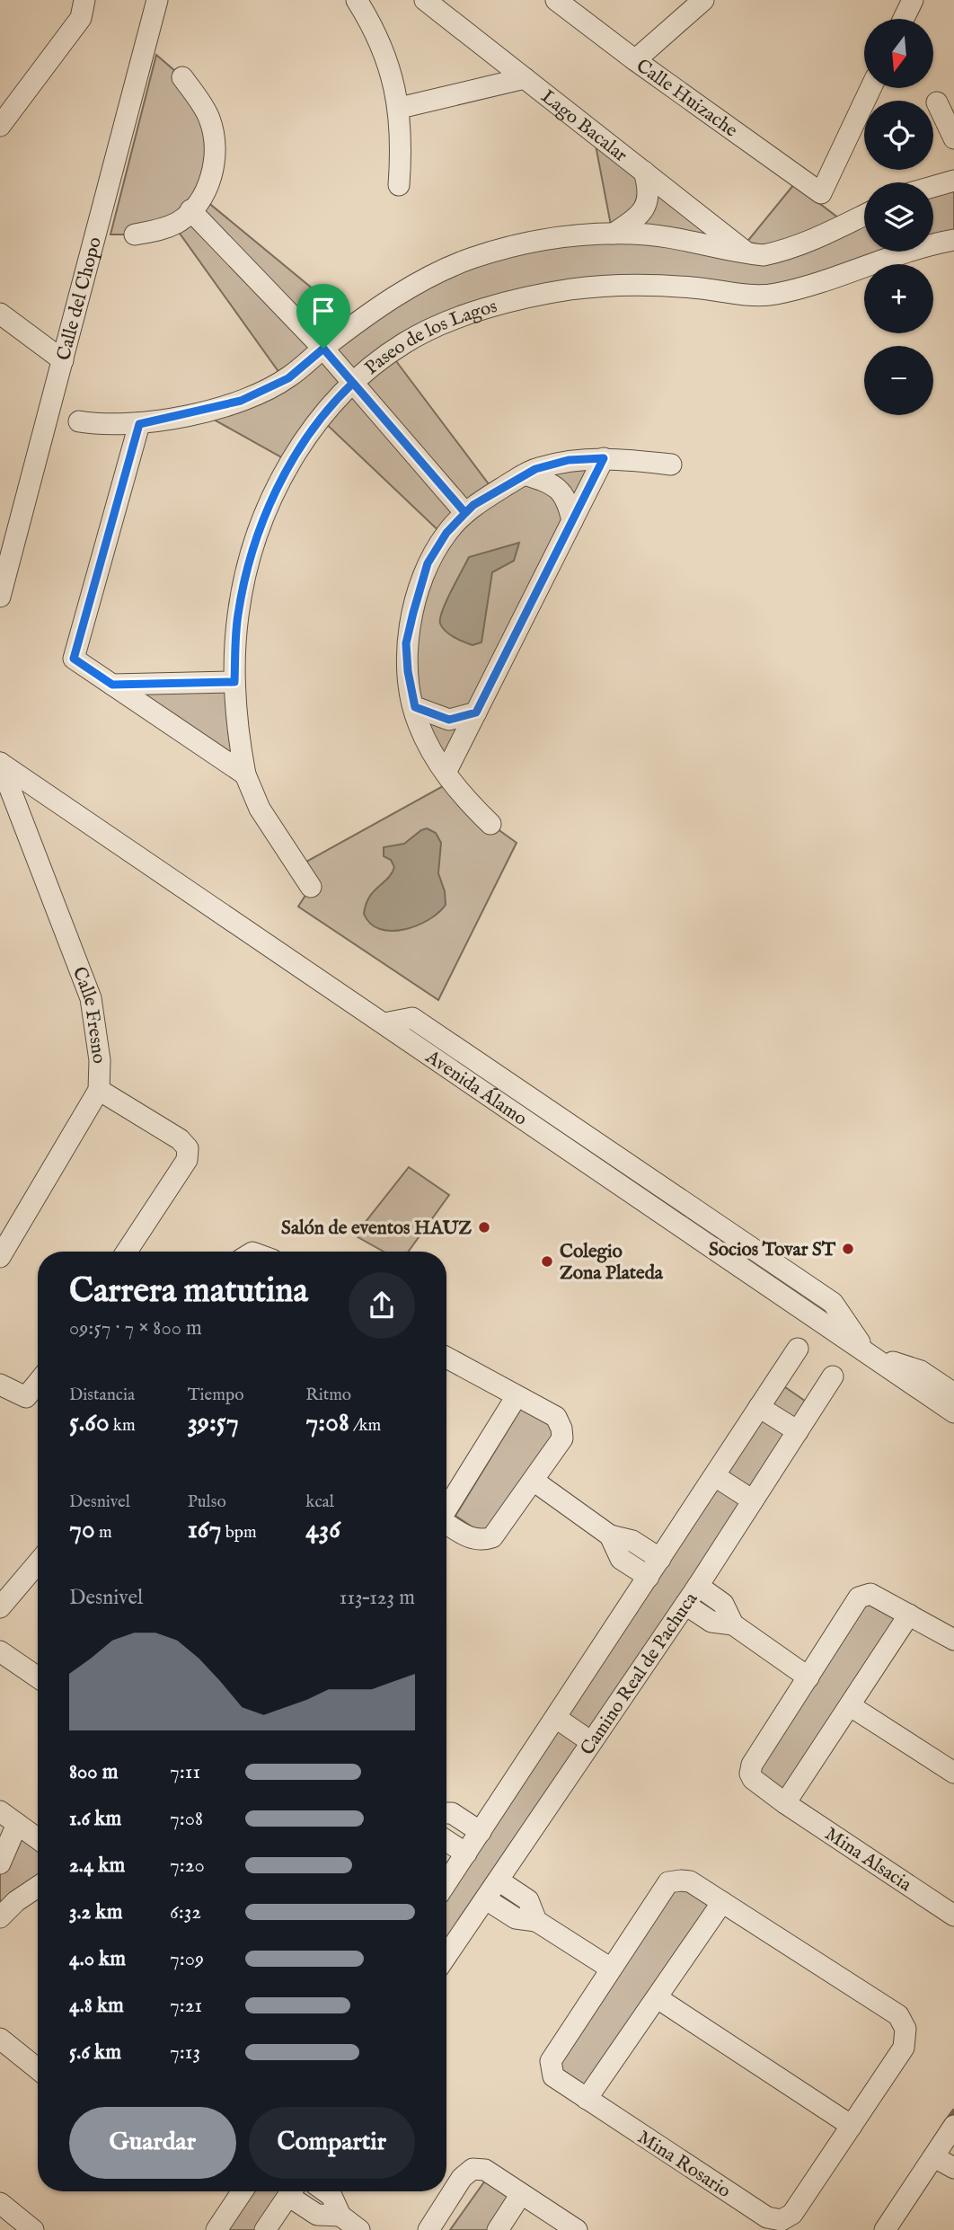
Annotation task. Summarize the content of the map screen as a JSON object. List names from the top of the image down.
{
  "streets": {
    "street": [
      "Calle Huizache",
      "Lago Bacalar",
      "Calle del Chopo",
      "Paseo de los Lagos",
      "Calle Fresno",
      "Avenida Álamo",
      "Camino Real de Pachuca",
      "Mina Alsacia",
      "Mina Rosario"
    ]
  },
  "crossings": [
    ["Calle Fresno", "Avenida Álamo"]
  ],
  "places": ["Salón de eventos HAUZ", "Socios Tovar ST", "Colegio Zona Plateda"],
  "north": "bottom",
  "page": {
    "map_buttons": ["+", "−"],
    "heading": ["Carrera matutina", "09:57 · 7 × 800 m"],
    "stats": [
      ["Distancia", "5.60 km"],
      ["Tiempo", "39:57"],
      ["Ritmo", "7:08 /km"],
      ["Desnivel", "70 m"],
      ["Pulso", "167 bpm"],
      ["kcal", "436"]
    ],
    "chart": ["Desnivel", "113–123 m"],
    "list": [
      {
        "name": "800 m",
        "note": "7:11"
      },
      {
        "name": "1.6 km",
        "note": "7:08"
      },
      {
        "name": "2.4 km",
        "note": "7:20"
      },
      {
        "name": "3.2 km",
        "note": "6:32"
      },
      {
        "name": "4.0 km",
        "note": "7:09"
      },
      {
        "name": "4.8 km",
        "note": "7:21"
      },
      {
        "name": "5.6 km",
        "note": "7:13"
      }
    ],
    "buttons": ["Guardar", "Compartir"]
  }
}
